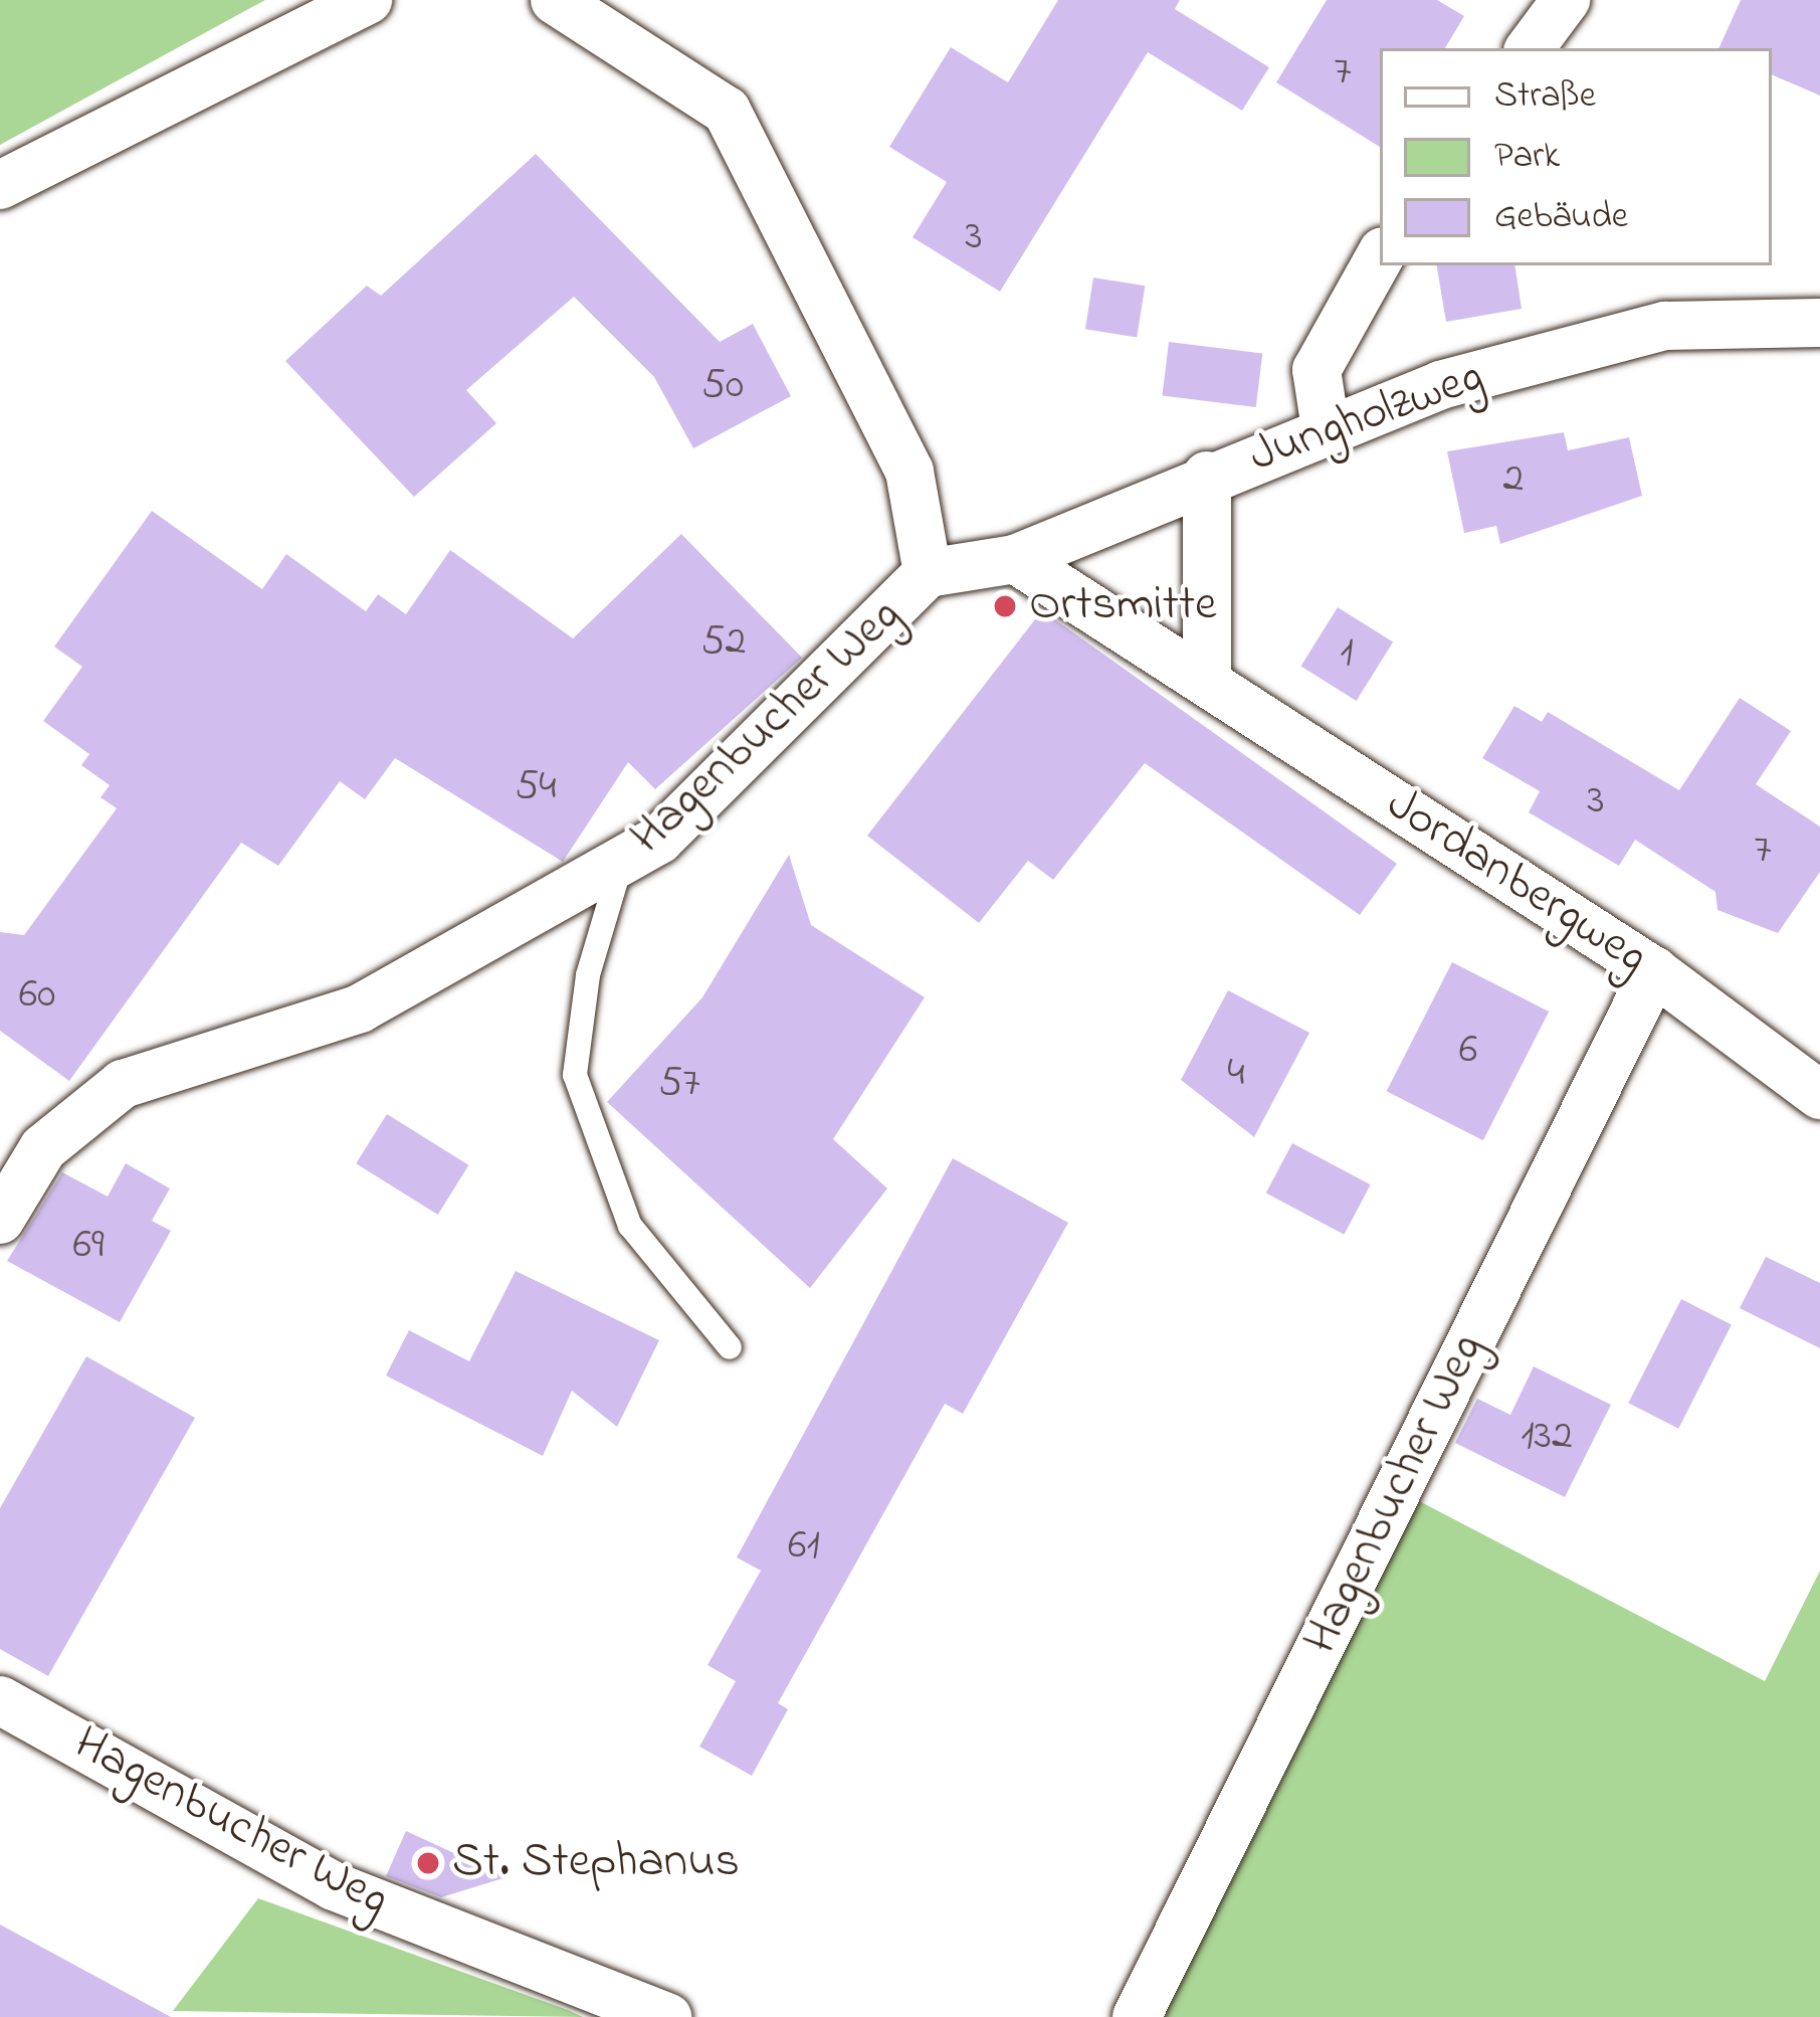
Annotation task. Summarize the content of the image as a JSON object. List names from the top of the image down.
{
  "streets": {
    "street": ["Jungholzweg", "Hagenbucher Weg", "Jordanbergweg"]
  },
  "crossings": [
    ["Jungholzweg", "Hagenbucher Weg"],
    ["Jungholzweg", "Jordanbergweg"],
    ["Hagenbucher Weg", "Jordanbergweg"]
  ],
  "places": ["Ortsmitte", "St. Stephanus"],
  "house_numbers": [
    "7",
    "3",
    "50",
    "2",
    "52",
    "1",
    "54",
    "3",
    "7",
    "60",
    "6",
    "4",
    "57",
    "69",
    "132",
    "61"
  ],
  "legend": ["Straße", "Park", "Gebäude"]
}
